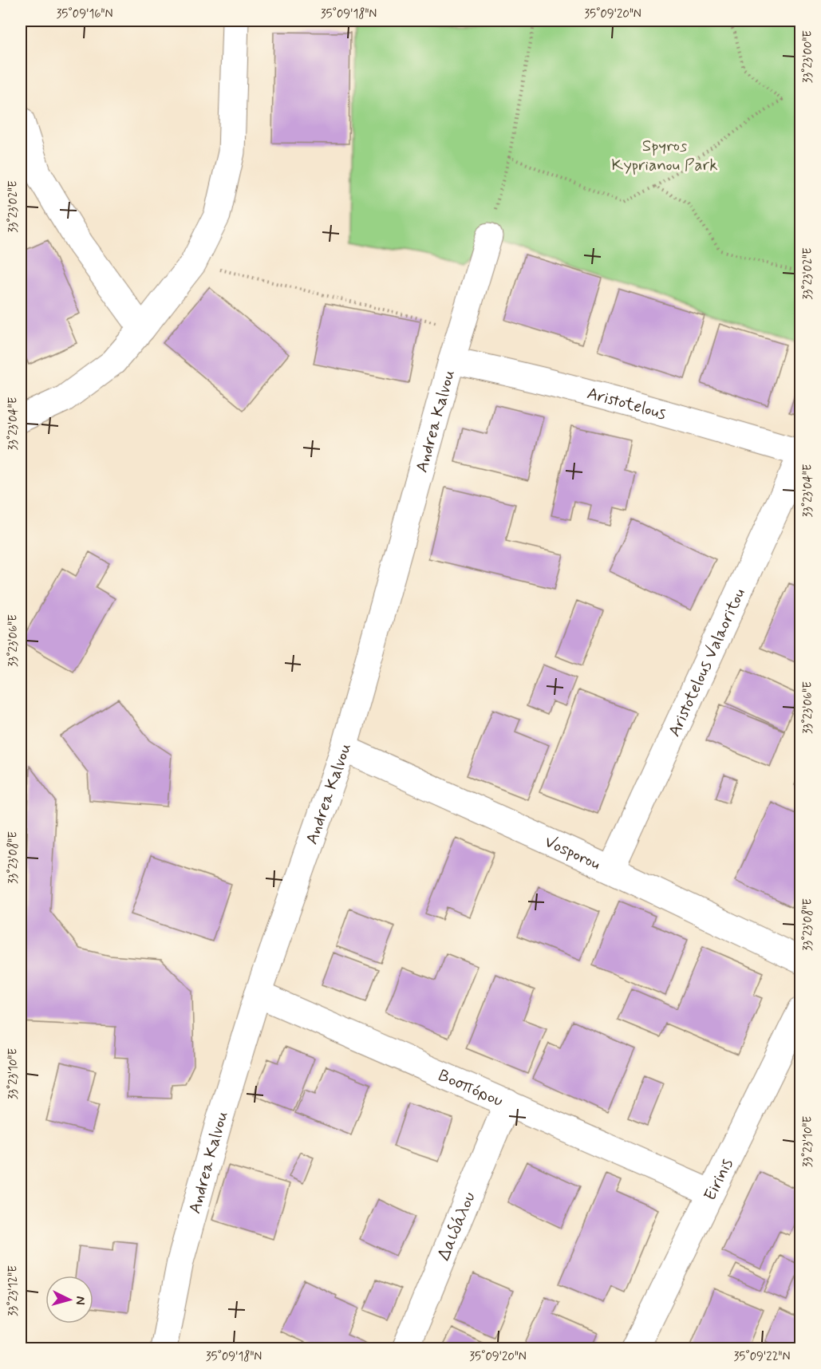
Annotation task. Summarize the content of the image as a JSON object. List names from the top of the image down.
{
  "streets": {
    "street": [
      "Aristotelous",
      "Andrea Kalvou",
      "Aristotelous Valaoritou",
      "Vosporou",
      "Βοσπόρου",
      "Eirinis",
      "Δαιδάλου"
    ]
  },
  "crossings": [
    ["Aristotelous", "Andrea Kalvou"],
    ["Aristotelous", "Aristotelous Valaoritou"],
    ["Andrea Kalvou", "Vosporou"],
    ["Andrea Kalvou", "Βοσπόρου"],
    ["Aristotelous Valaoritou", "Vosporou"],
    ["Βοσπόρου", "Eirinis"],
    ["Βοσπόρου", "Δαιδάλου"]
  ],
  "parks": ["Spyros Kyprianou Park"],
  "north": "right",
  "coordinates": [
    "35°09'16\"N",
    "35°09'18\"N",
    "35°09'20\"N",
    "33°23'00\"E",
    "33°23'02\"E",
    "33°23'04\"E",
    "33°23'06\"E",
    "33°23'08\"E",
    "33°23'10\"E",
    "33°23'12\"E",
    "35°09'22\"N"
  ]
}
